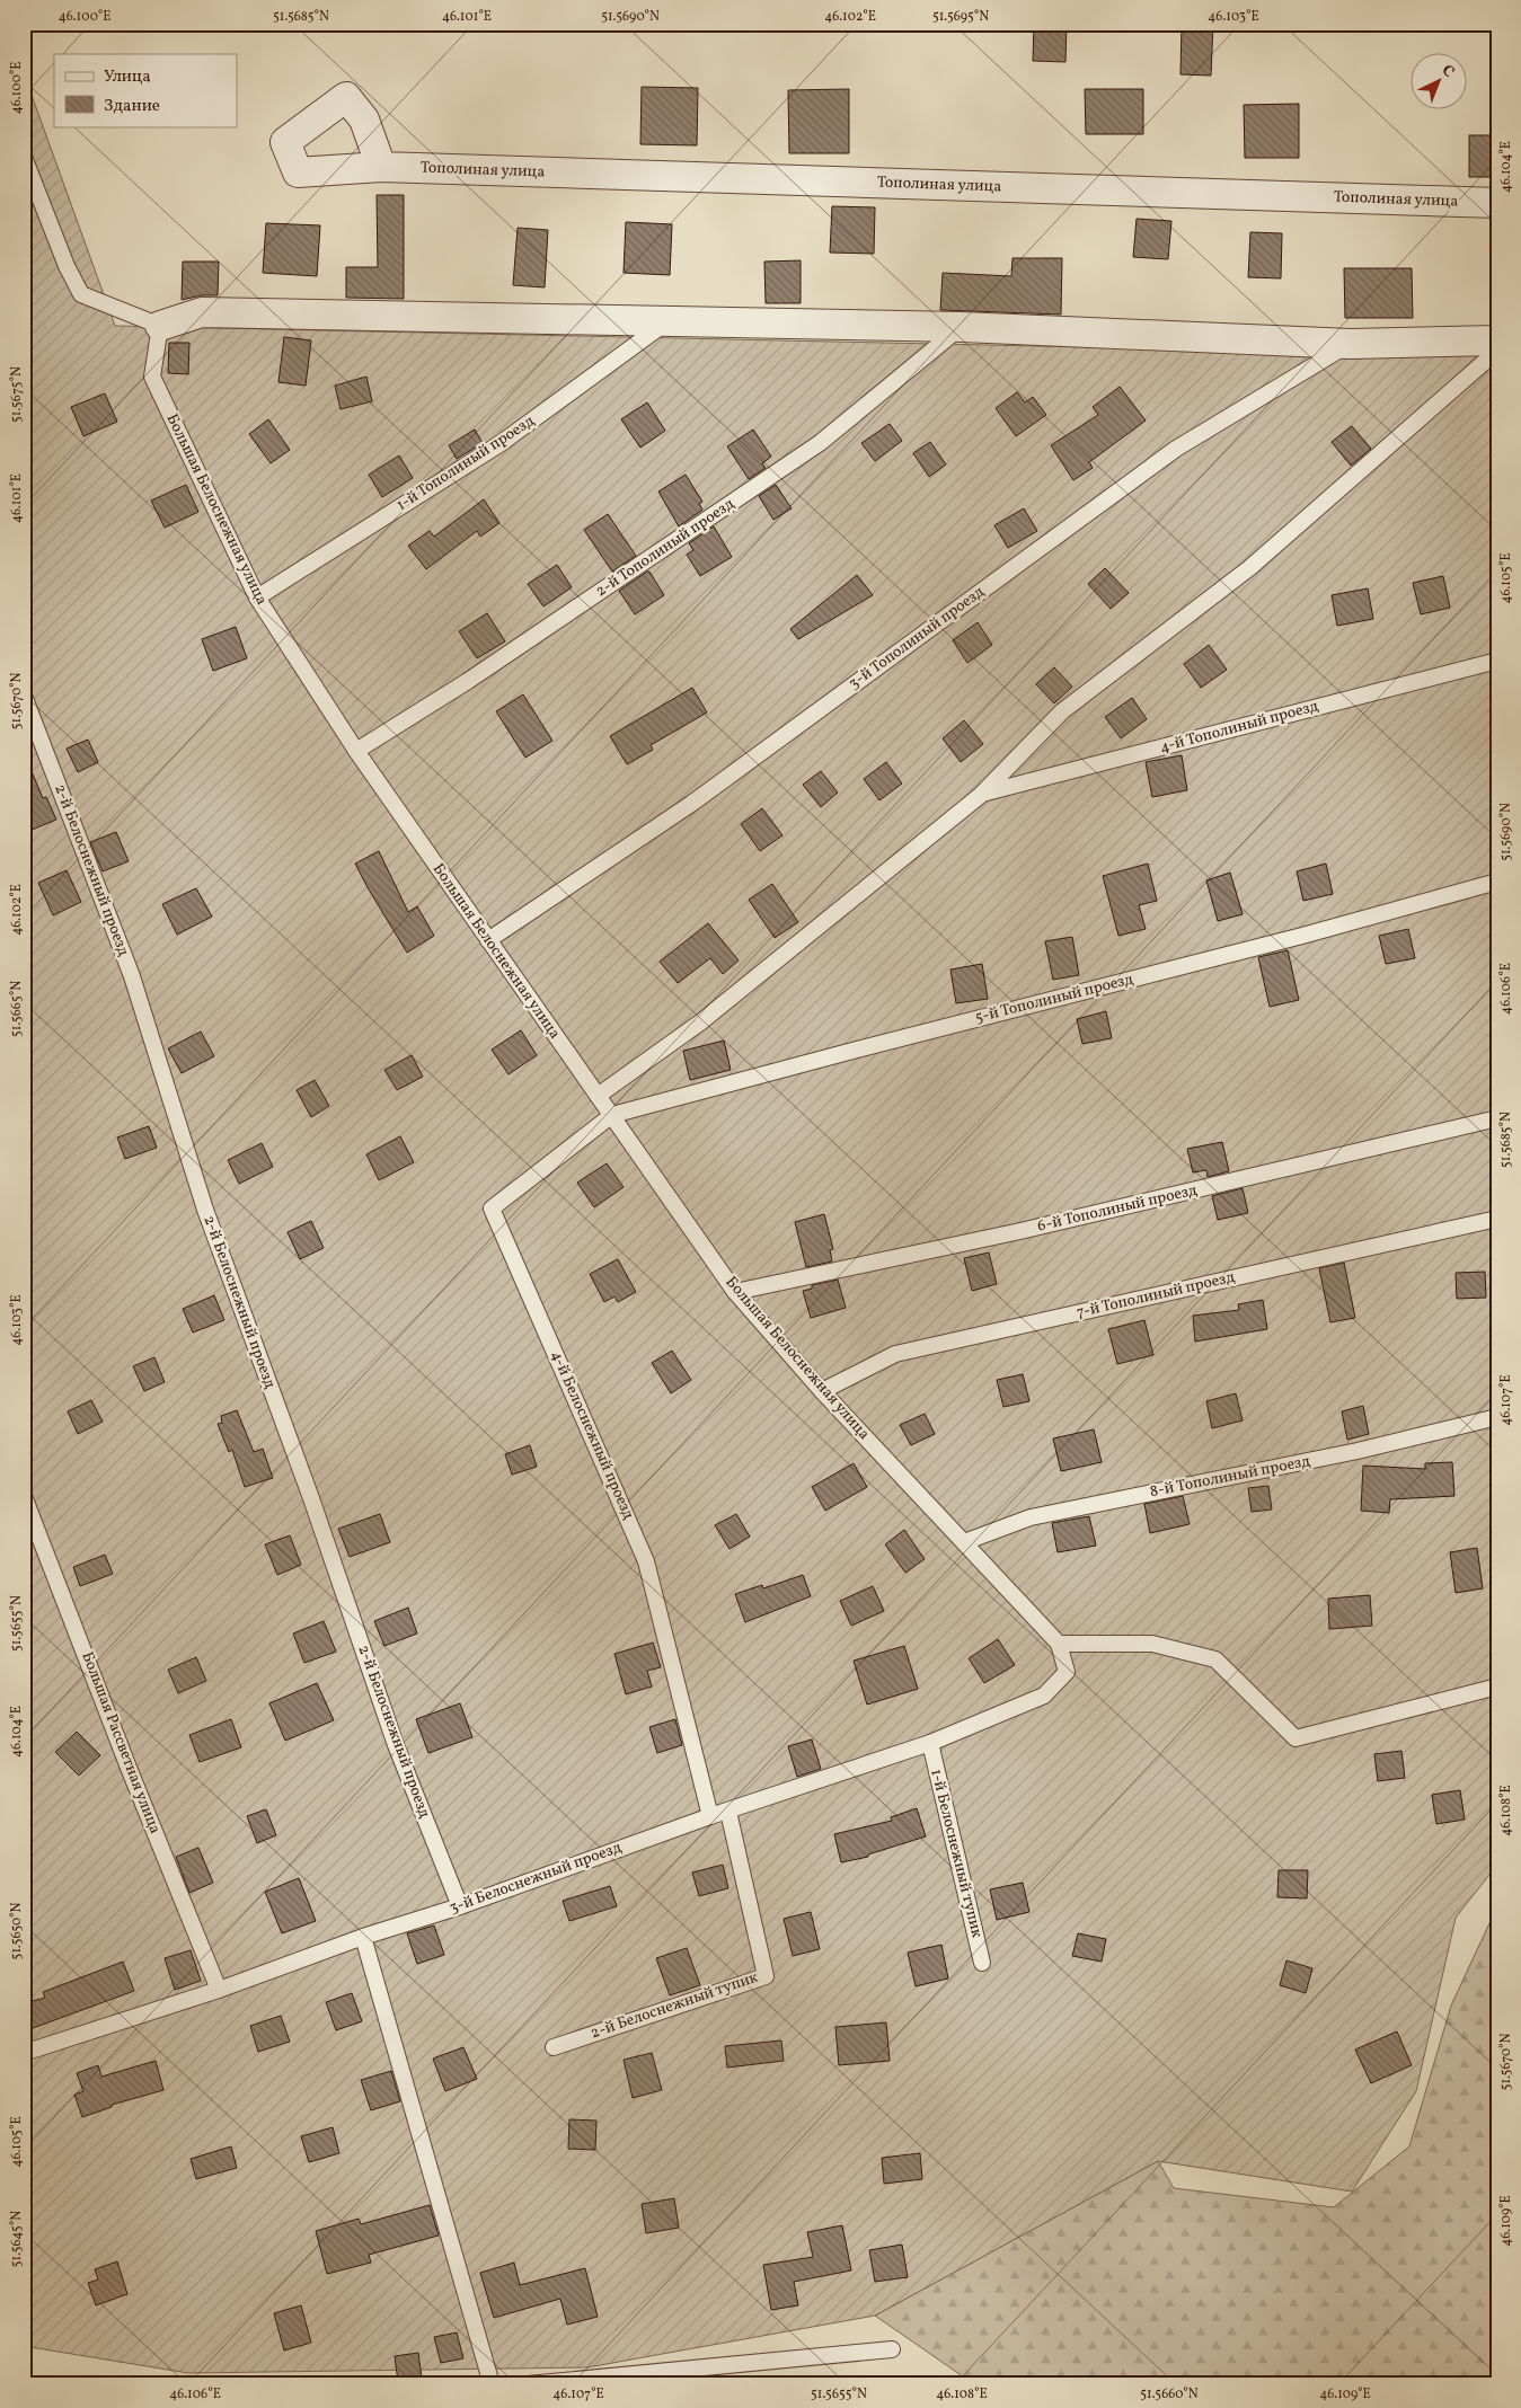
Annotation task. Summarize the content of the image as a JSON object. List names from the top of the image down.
{
  "streets": {
    "street": ["Тополиная улица"],
    "lane": [
      "1-й Тополиный проезд",
      "Большая Белоснежная улица",
      "2-й Тополиный проезд",
      "3-й Тополиный проезд",
      "4-й Тополиный проезд",
      "2-й Белоснежный проезд",
      "5-й Тополиный проезд",
      "6-й Тополиный проезд",
      "7-й Тополиный проезд",
      "4-й Белоснежный проезд",
      "8-й Тополиный проезд",
      "Большая Рассветная улица",
      "1-й Белоснежный тупик",
      "3-й Белоснежный проезд",
      "2-й Белоснежный тупик"
    ]
  },
  "crossings": [
    ["1-й Тополиный проезд", "Большая Белоснежная улица"],
    ["Большая Белоснежная улица", "2-й Тополиный проезд"],
    ["Большая Белоснежная улица", "3-й Тополиный проезд"],
    ["Большая Белоснежная улица", "5-й Тополиный проезд"],
    ["Большая Белоснежная улица", "6-й Тополиный проезд"],
    ["Большая Белоснежная улица", "7-й Тополиный проезд"],
    ["Большая Белоснежная улица", "4-й Белоснежный проезд"],
    ["Большая Белоснежная улица", "8-й Тополиный проезд"],
    ["Большая Белоснежная улица", "3-й Белоснежный проезд"],
    ["2-й Белоснежный проезд", "3-й Белоснежный проезд"],
    ["5-й Тополиный проезд", "4-й Белоснежный проезд"],
    ["4-й Белоснежный проезд", "3-й Белоснежный проезд"],
    ["Большая Рассветная улица", "3-й Белоснежный проезд"],
    ["1-й Белоснежный тупик", "3-й Белоснежный проезд"],
    ["3-й Белоснежный проезд", "2-й Белоснежный тупик"]
  ],
  "legend": ["Улица", "Здание"],
  "north": "top right",
  "coordinates": [
    "46.100°E",
    "51.5685°N",
    "46.101°E",
    "51.5690°N",
    "46.102°E",
    "51.5695°N",
    "46.103°E",
    "46.104°E",
    "51.5675°N",
    "46.105°E",
    "51.5670°N",
    "46.106°E",
    "51.5665°N",
    "46.107°E",
    "51.5655°N",
    "46.108°E",
    "51.5650°N",
    "46.109°E",
    "51.5645°N",
    "51.5660°N"
  ]
}
